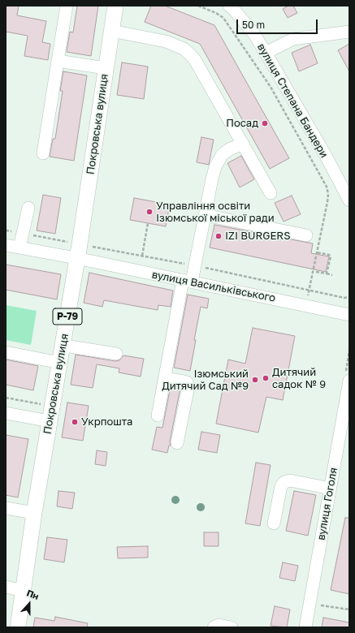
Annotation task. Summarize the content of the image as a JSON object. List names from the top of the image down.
{
  "streets": {
    "main road": ["Покровська вулиця", "Р-79"],
    "street": ["вулиця Степана Бандери", "вулиця Васильківського", "вулиця Гоголя"]
  },
  "crossings": [
    ["Покровська вулиця", "вулиця Васильківського"]
  ],
  "places": [
    "Посад",
    "Управління освіти Ізюмської міської ради",
    "IZI BURGERS",
    "Дитячий садок № 9",
    "Ізюмський Дитячий Сад №9",
    "Укрпошта"
  ],
  "scale_bar": "50 m",
  "north": "top"
}
